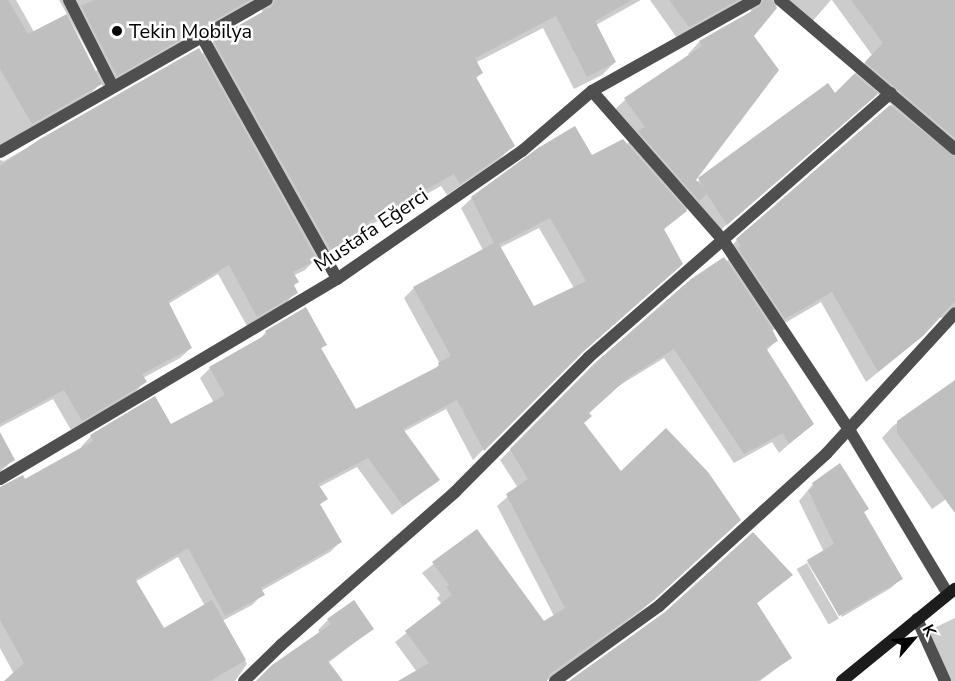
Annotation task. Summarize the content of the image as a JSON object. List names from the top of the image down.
{
  "streets": {
    "street": ["Mustafa Eğerci"]
  },
  "places": ["Tekin Mobilya"],
  "north": "top right"
}
